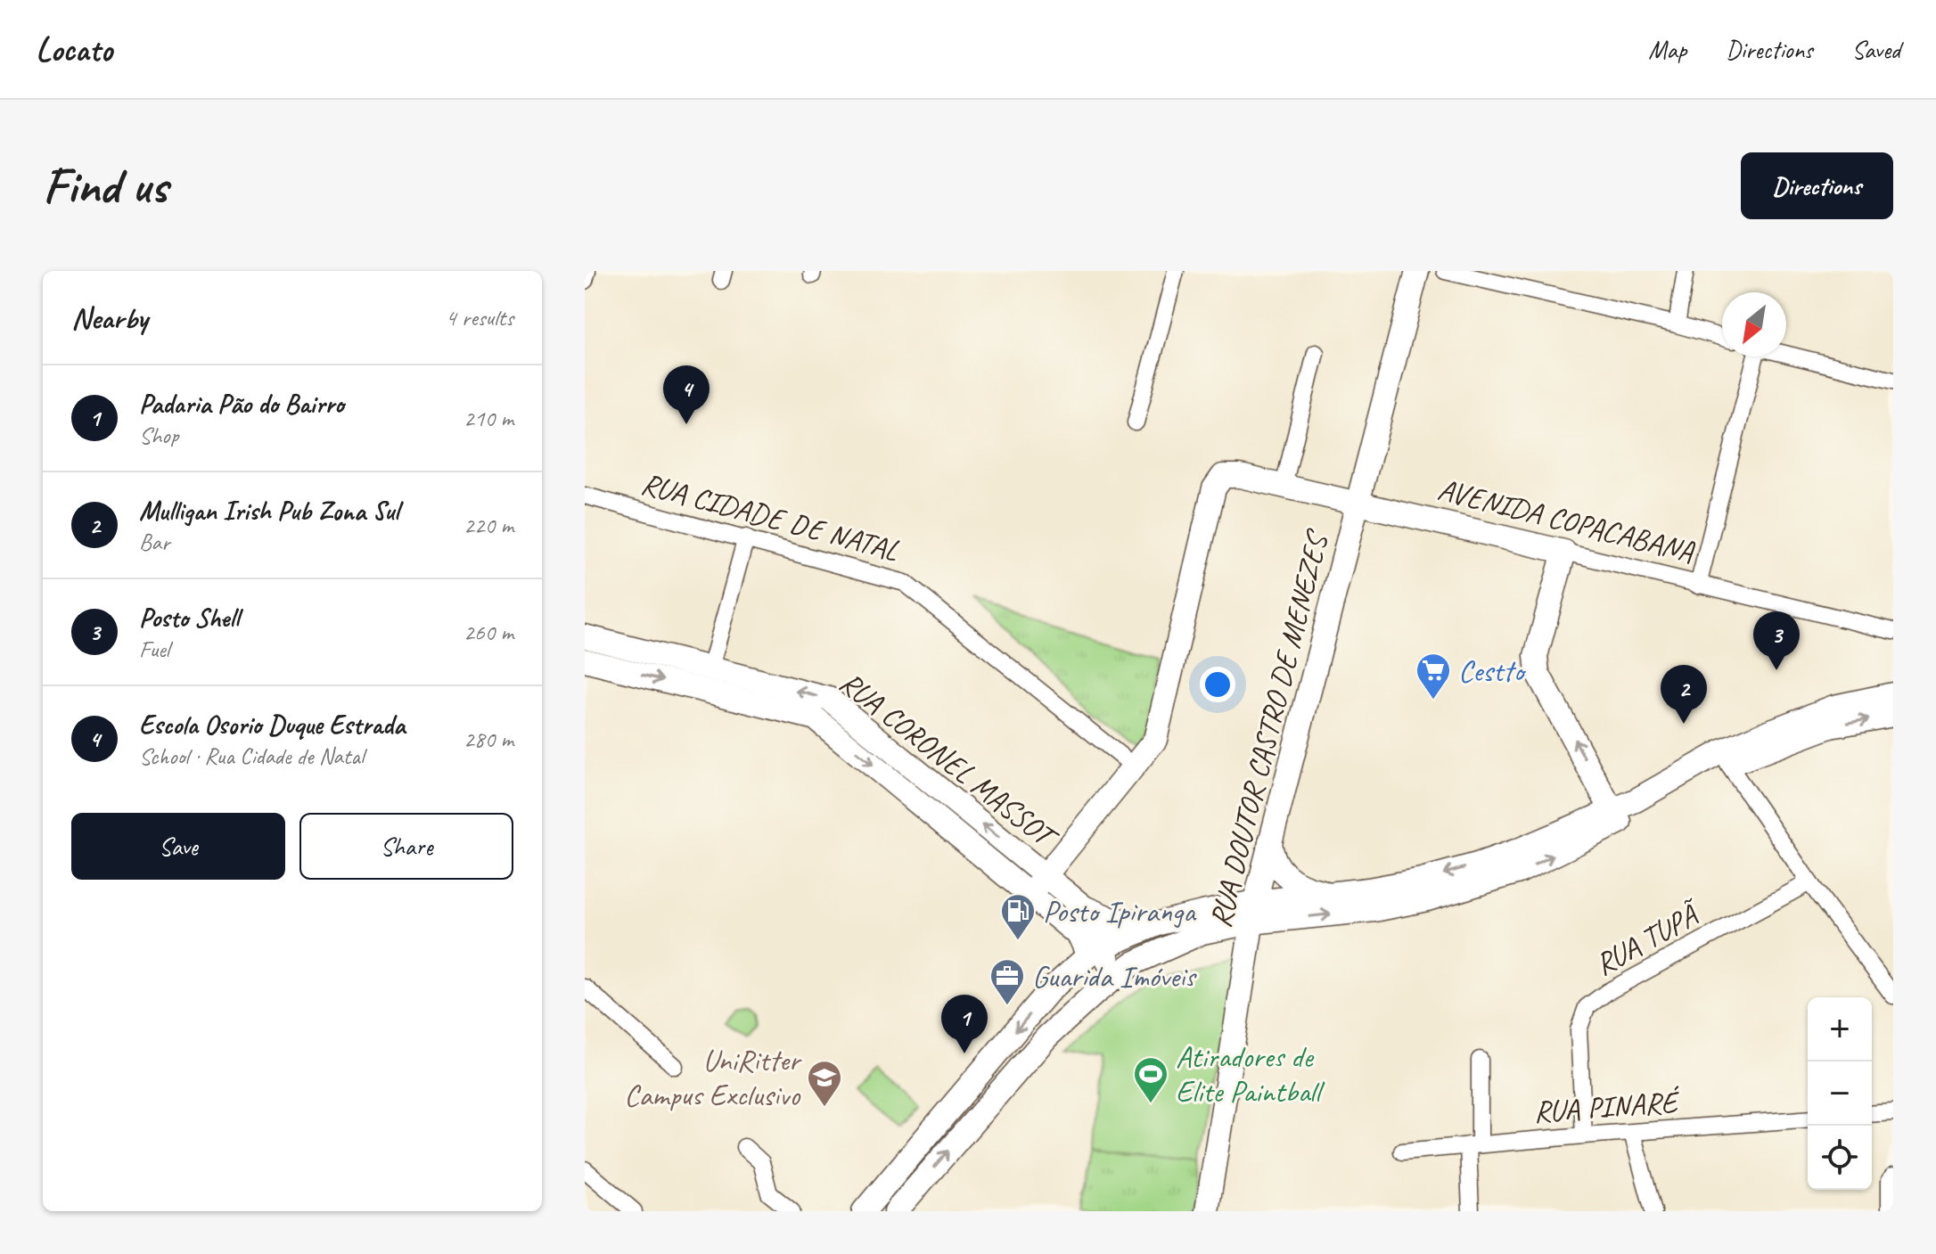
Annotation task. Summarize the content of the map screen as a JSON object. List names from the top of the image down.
{
  "streets": {
    "street": [
      "RUA CIDADE DE NATAL",
      "AVENIDA COPACABANA",
      "RUA DOUTOR CASTRO DE MENEZES",
      "RUA CORONEL MASSOT",
      "RUA TUPÃ",
      "RUA PINARÉ"
    ]
  },
  "crossings": [
    ["RUA CIDADE DE NATAL", "AVENIDA COPACABANA"],
    ["AVENIDA COPACABANA", "RUA DOUTOR CASTRO DE MENEZES"],
    ["RUA TUPÃ", "RUA PINARÉ"]
  ],
  "places": {
    "supermarket": ["Cestto"],
    "fuel station": ["Posto Ipiranga"],
    "office": ["Guarida Imóveis"],
    "sports": ["Atiradores de Elite Paintball"],
    "school or university": ["UniRitter Campus Exclusivo"]
  },
  "north": "bottom left",
  "page": {
    "header": "Locato",
    "nav": ["Map", "Directions", "Saved"],
    "buttons": [
      "Directions",
      ["Save", "Share"]
    ],
    "title": "Find us",
    "heading": ["Nearby", "4 results"],
    "list": [
      {
        "mark": "1",
        "name": "Padaria Pão do Bairro",
        "note": "Shop",
        "value": "210 m"
      },
      {
        "mark": "2",
        "name": "Mulligan Irish Pub Zona Sul",
        "note": "Bar",
        "value": "220 m"
      },
      {
        "mark": "3",
        "name": "Posto Shell",
        "note": "Fuel",
        "value": "260 m"
      },
      {
        "mark": "4",
        "name": "Escola Osorio Duque Estrada",
        "note": "School · Rua Cidade de Natal",
        "value": "280 m"
      }
    ],
    "pins": [
      "4",
      "3",
      "2",
      "1"
    ],
    "map_buttons": ["+", "−"]
  }
}
